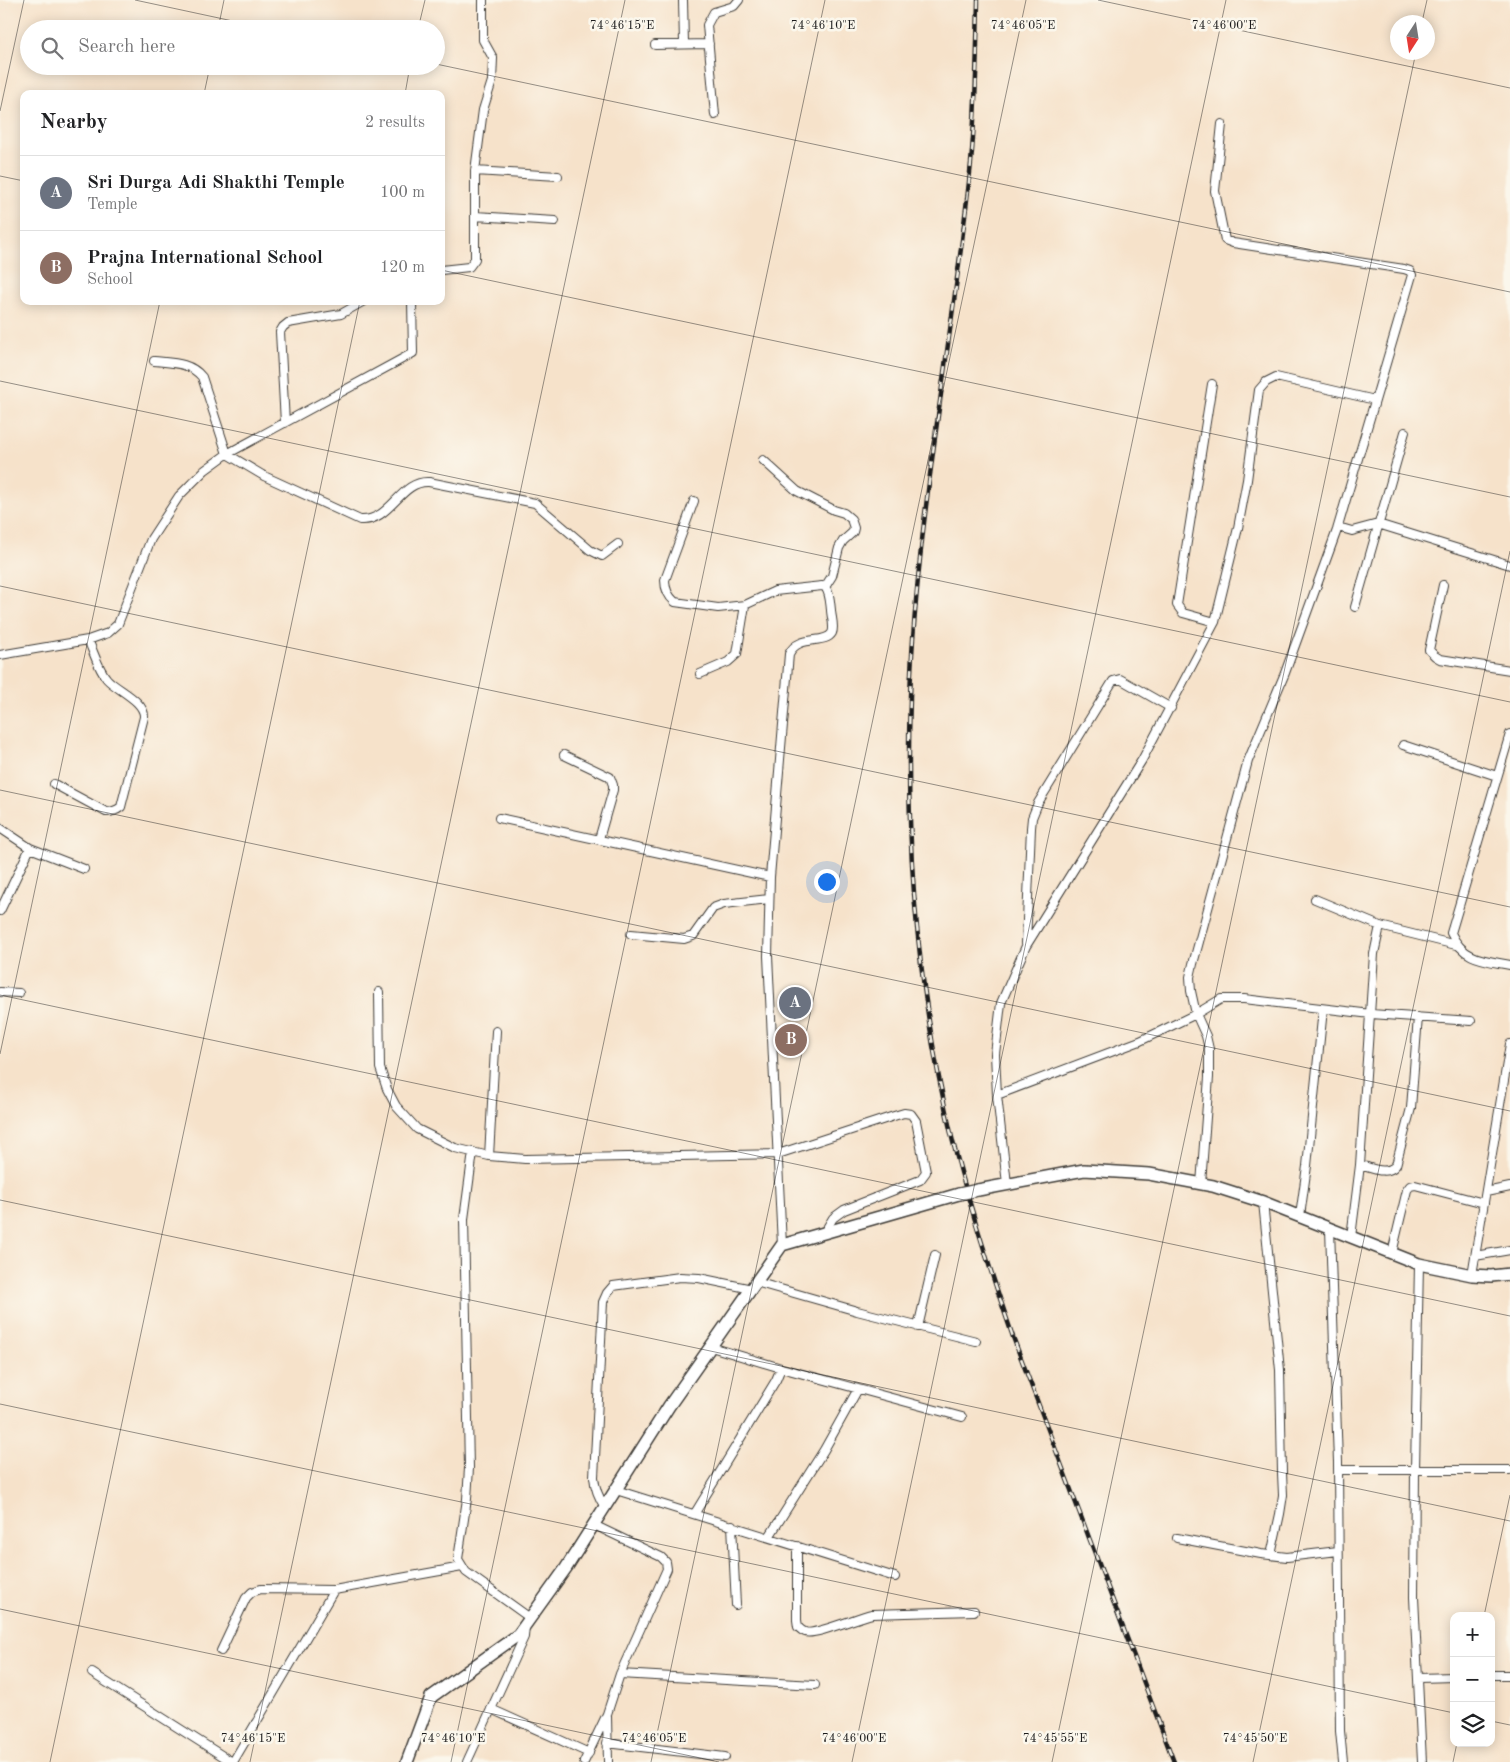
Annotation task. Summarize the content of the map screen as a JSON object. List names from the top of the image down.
{
  "north": "bottom",
  "page": {
    "search": "Search here",
    "heading": ["Nearby", "2 results"],
    "list": [
      {
        "mark": "A",
        "name": "Sri Durga Adi Shakthi Temple",
        "note": "Temple",
        "value": "100 m"
      },
      {
        "mark": "B",
        "name": "Prajna International School",
        "note": "School",
        "value": "120 m"
      }
    ],
    "pins": ["A", "B"],
    "map_buttons": ["+", "−"]
  },
  "coordinates": [
    "74°46'15\"E",
    "74°46'10\"E",
    "74°46'05\"E",
    "74°46'00\"E",
    "74°45'55\"E",
    "74°45'50\"E"
  ]
}
